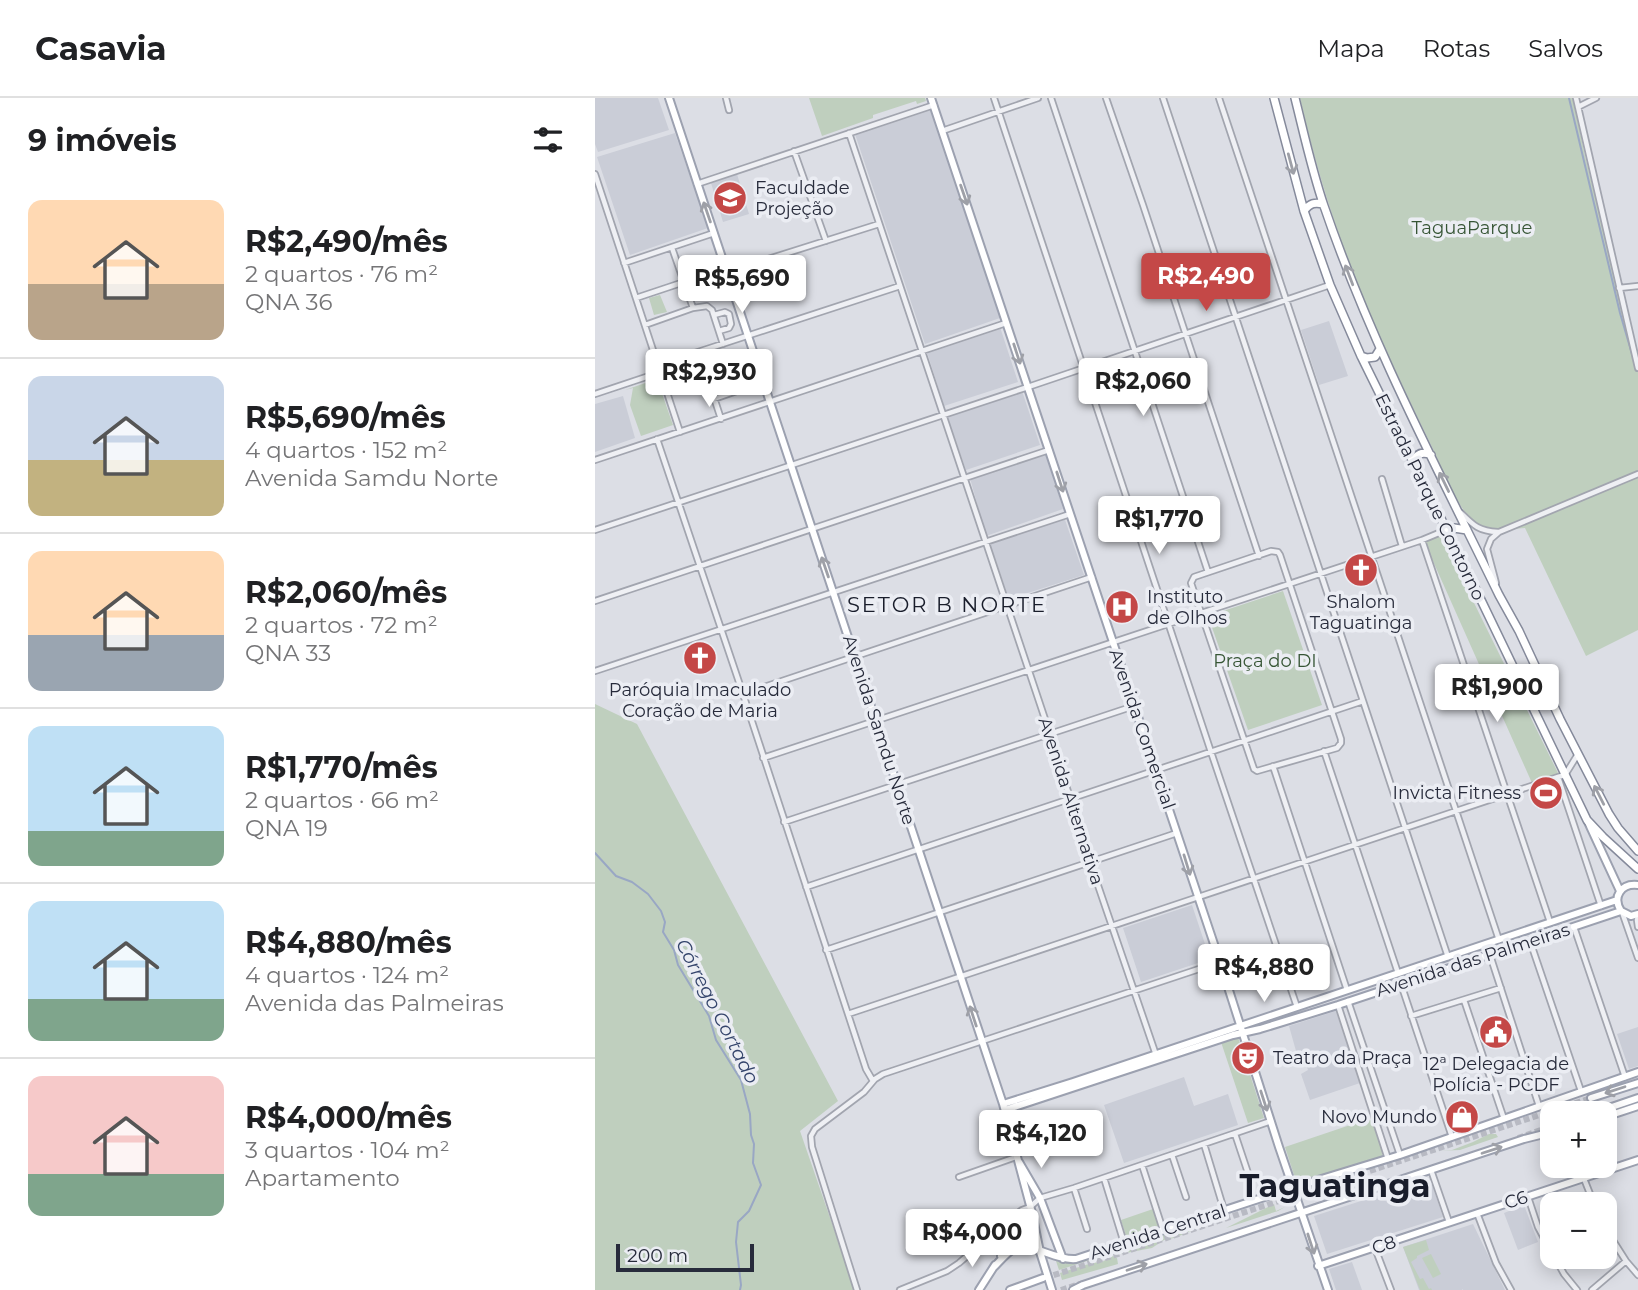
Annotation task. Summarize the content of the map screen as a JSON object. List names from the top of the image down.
{
  "streets": {
    "highway": ["Estrada Parque Contorno"],
    "main road": [
      "Avenida Comercial",
      "Avenida Samdu Norte",
      "Avenida das Palmeiras",
      "C6",
      "Avenida Central",
      "C8"
    ],
    "street": ["Avenida Alternativa"]
  },
  "crossings": [
    ["Avenida Comercial", "Avenida das Palmeiras"],
    ["Avenida Comercial", "Avenida Central"],
    ["Avenida Samdu Norte", "Avenida das Palmeiras"],
    ["Avenida Samdu Norte", "Avenida Central"],
    ["Avenida Alternativa", "Avenida das Palmeiras"],
    ["C6", "C8"]
  ],
  "one_way": ["Avenida Comercial"],
  "districts": ["SETOR B NORTE", "Taguatinga"],
  "water": ["Córrego Cortado"],
  "parks": ["TaguaParque", "Praça do DI"],
  "places": {
    "school or university": ["Faculdade Projeção"],
    "church": ["Shalom Taguatinga", "Paróquia Imaculado Coração de Maria"],
    "hospital": ["Instituto de Olhos"],
    "sports": ["Invicta Fitness"],
    "public building": ["12ª Delegacia de Polícia - PCDF"],
    "theatre": ["Teatro da Praça"],
    "shop": ["Novo Mundo"]
  },
  "scale_bar": "200 m",
  "page": {
    "header": "Casavia",
    "nav": ["Mapa", "Rotas", "Salvos"],
    "heading": "9 imóveis",
    "list": [
      {
        "name": "R$2,490/mês",
        "note": "2 quartos · 76 m² · QNA 36"
      },
      {
        "name": "R$5,690/mês",
        "note": "4 quartos · 152 m² · Avenida Samdu Norte"
      },
      {
        "name": "R$2,060/mês",
        "note": "2 quartos · 72 m² · QNA 33"
      },
      {
        "name": "R$1,770/mês",
        "note": "2 quartos · 66 m² · QNA 19"
      },
      {
        "name": "R$4,880/mês",
        "note": "4 quartos · 124 m² · Avenida das Palmeiras"
      },
      {
        "name": "R$4,000/mês",
        "note": "3 quartos · 104 m² · Apartamento"
      }
    ],
    "price": [
      "R$2,490",
      "R$5,690",
      "R$2,930",
      "R$2,060",
      "R$1,770",
      "R$1,900",
      "R$4,880",
      "R$4,120",
      "R$4,000"
    ],
    "map_buttons": ["+", "−"],
    "scale": "200 m"
  }
}
